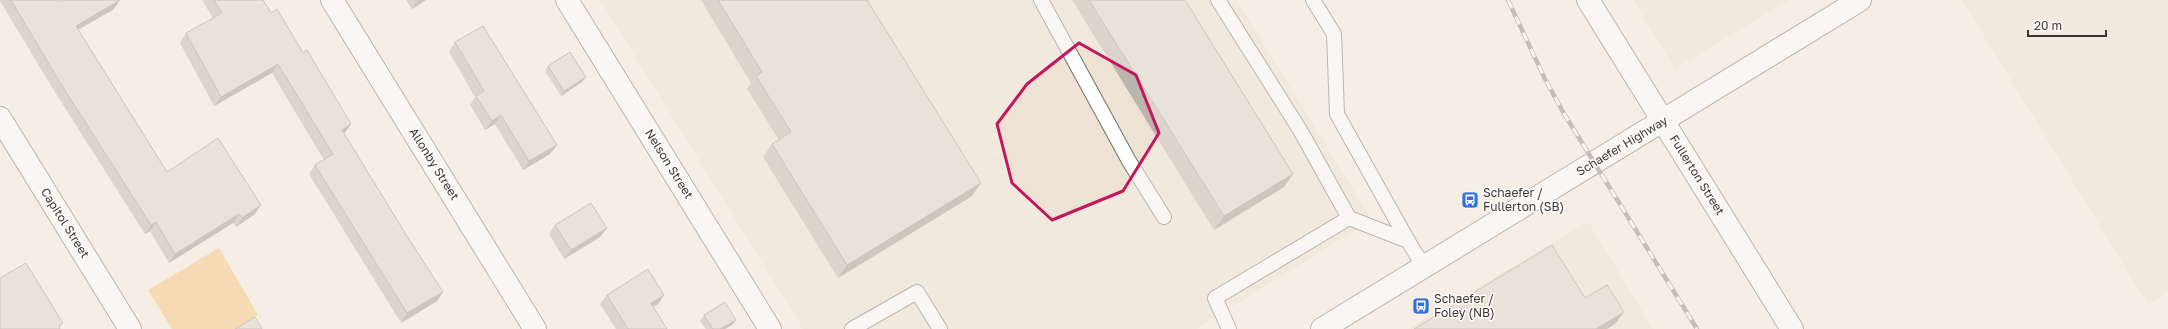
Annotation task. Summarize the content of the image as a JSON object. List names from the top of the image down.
{
  "streets": {
    "street": [
      "Schaefer Highway",
      "Allonby Street",
      "Nelson Street",
      "Fullerton Street",
      "Capitol Street"
    ]
  },
  "crossings": [
    ["Schaefer Highway", "Fullerton Street"]
  ],
  "places": {
    "bus stop": ["Schaefer / Fullerton (SB)", "Schaefer / Foley (NB)"]
  },
  "scale_bar": "20 m"
}
